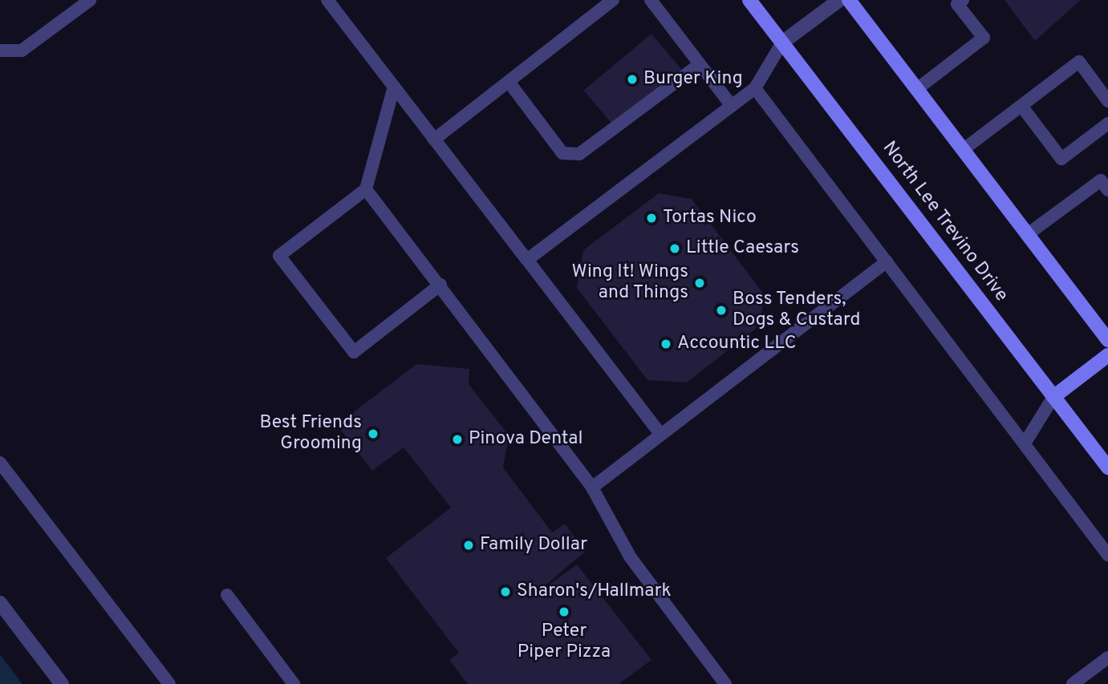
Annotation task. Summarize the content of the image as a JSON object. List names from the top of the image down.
{
  "streets": {
    "main road": ["North Lee Trevino Drive"]
  },
  "places": [
    "Burger King",
    "Tortas Nico",
    "Little Caesars",
    "Wing It! Wings and Things",
    "Boss Tenders, Dogs & Custard",
    "Accountic LLC",
    "Best Friends Grooming",
    "Pinova Dental",
    "Family Dollar",
    "Sharon's/Hallmark",
    "Peter Piper Pizza"
  ]
}
